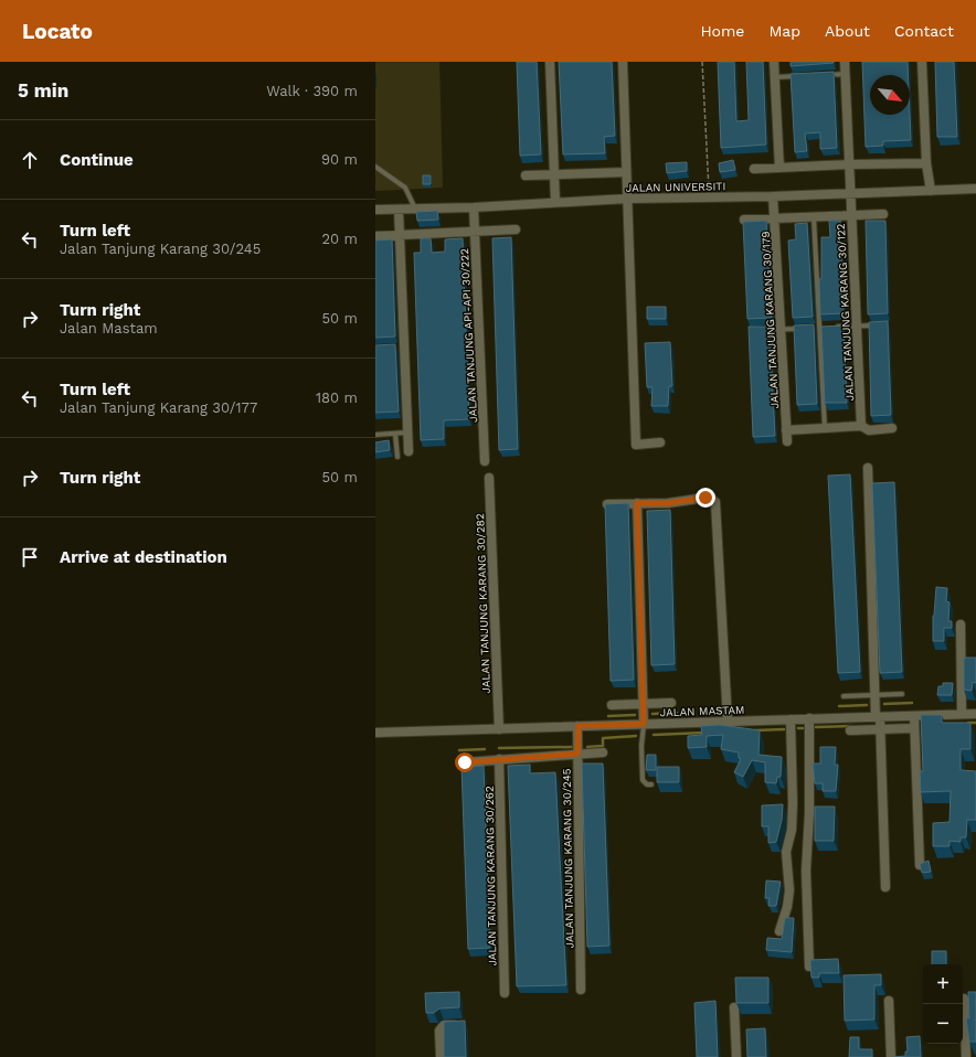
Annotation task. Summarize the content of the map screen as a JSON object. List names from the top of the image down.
{
  "streets": {
    "street": [
      "JALAN UNIVERSITI",
      "JALAN TANJUNG KARANG 30/122",
      "JALAN TANJUNG KARANG 30/179",
      "JALAN TANJUNG API-API 30/222",
      "JALAN TANJUNG KARANG 30/282",
      "JALAN MASTAM",
      "JALAN TANJUNG KARANG 30/245",
      "JALAN TANJUNG KARANG 30/262"
    ]
  },
  "crossings": [
    ["JALAN UNIVERSITI", "JALAN TANJUNG KARANG 30/122"],
    ["JALAN UNIVERSITI", "JALAN TANJUNG KARANG 30/179"],
    ["JALAN UNIVERSITI", "JALAN TANJUNG API-API 30/222"],
    ["JALAN TANJUNG KARANG 30/282", "JALAN MASTAM"],
    ["JALAN MASTAM", "JALAN TANJUNG KARANG 30/245"]
  ],
  "north": "bottom right",
  "page": {
    "header": "Locato",
    "nav": [
      "Home",
      "Map",
      "About",
      "Contact"
    ],
    "heading": ["5 min", "Walk · 390 m"],
    "list": [
      ["Continue", "90 m"],
      ["Turn left", "Jalan Tanjung Karang 30/245", "20 m"],
      ["Turn right", "Jalan Mastam", "50 m"],
      ["Turn left", "Jalan Tanjung Karang 30/177", "180 m"],
      ["Turn right", "50 m"],
      "Arrive at destination"
    ],
    "map_buttons": ["+", "−"]
  }
}
